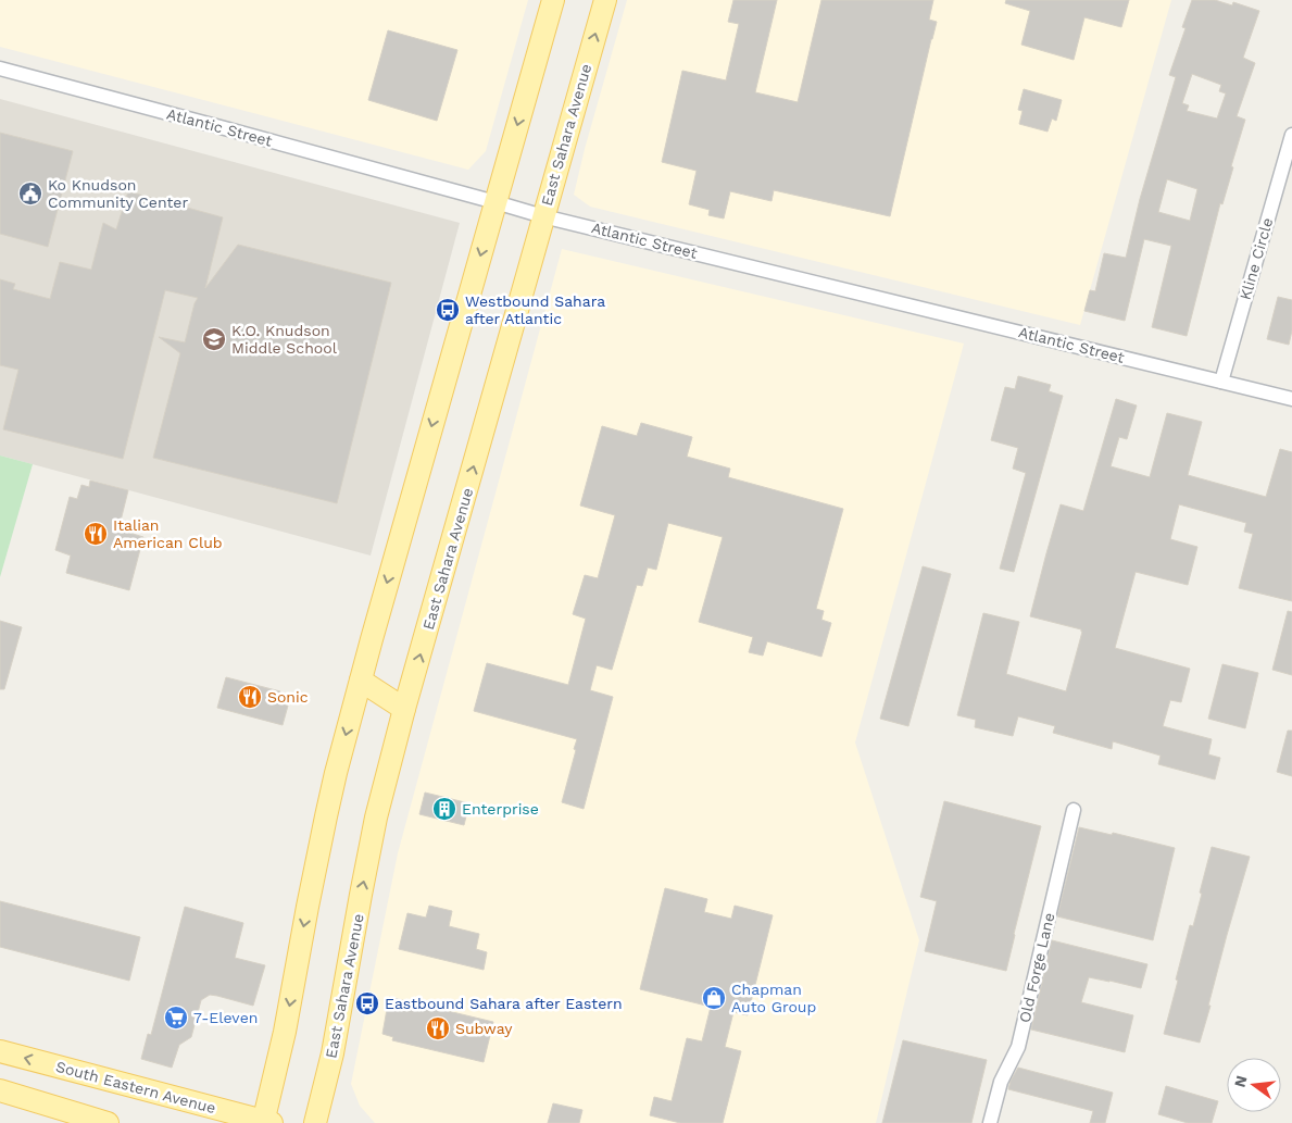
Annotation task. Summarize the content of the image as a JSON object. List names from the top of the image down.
{
  "streets": {
    "main road": ["East Sahara Avenue", "South Eastern Avenue"],
    "street": ["Atlantic Street", "Kline Circle", "Old Forge Lane"]
  },
  "crossings": [
    ["Atlantic Street", "East Sahara Avenue"],
    ["Atlantic Street", "Kline Circle"]
  ],
  "places": {
    "public building": ["Ko Knudson Community Center"],
    "bus stop": ["Westbound Sahara after Atlantic", "Eastbound Sahara after Eastern"],
    "school or university": ["K.O. Knudson Middle School"],
    "restaurant": ["Italian American Club", "Sonic", "Subway"],
    "building": ["Enterprise"],
    "shop": ["Chapman Auto Group"],
    "supermarket": ["7-Eleven"]
  },
  "north": "left"
}
